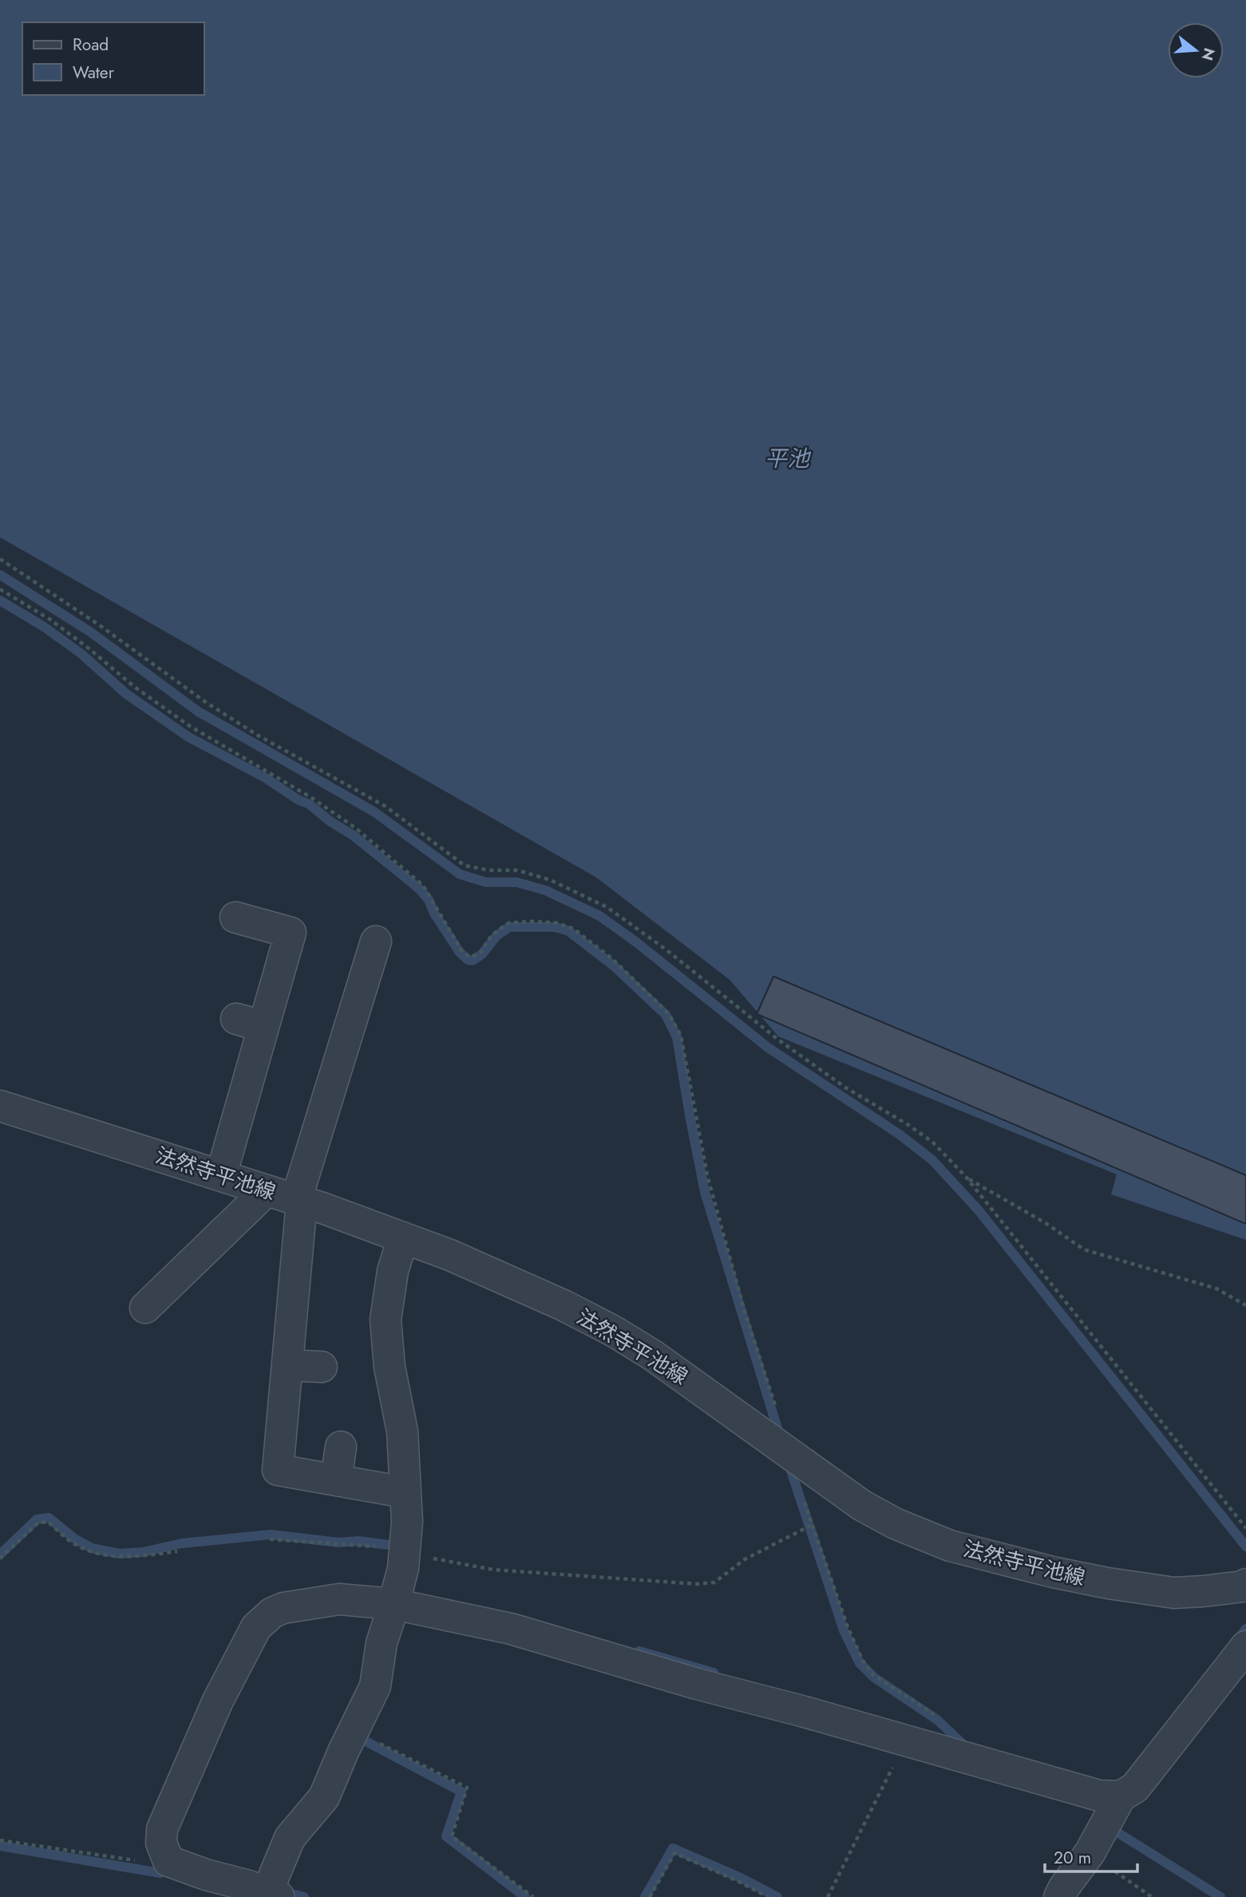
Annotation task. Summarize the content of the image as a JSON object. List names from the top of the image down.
{
  "streets": {
    "street": ["法然寺平池線"]
  },
  "water": ["平池"],
  "legend": ["Road", "Water"],
  "scale_bar": "20 m",
  "north": "right"
}
